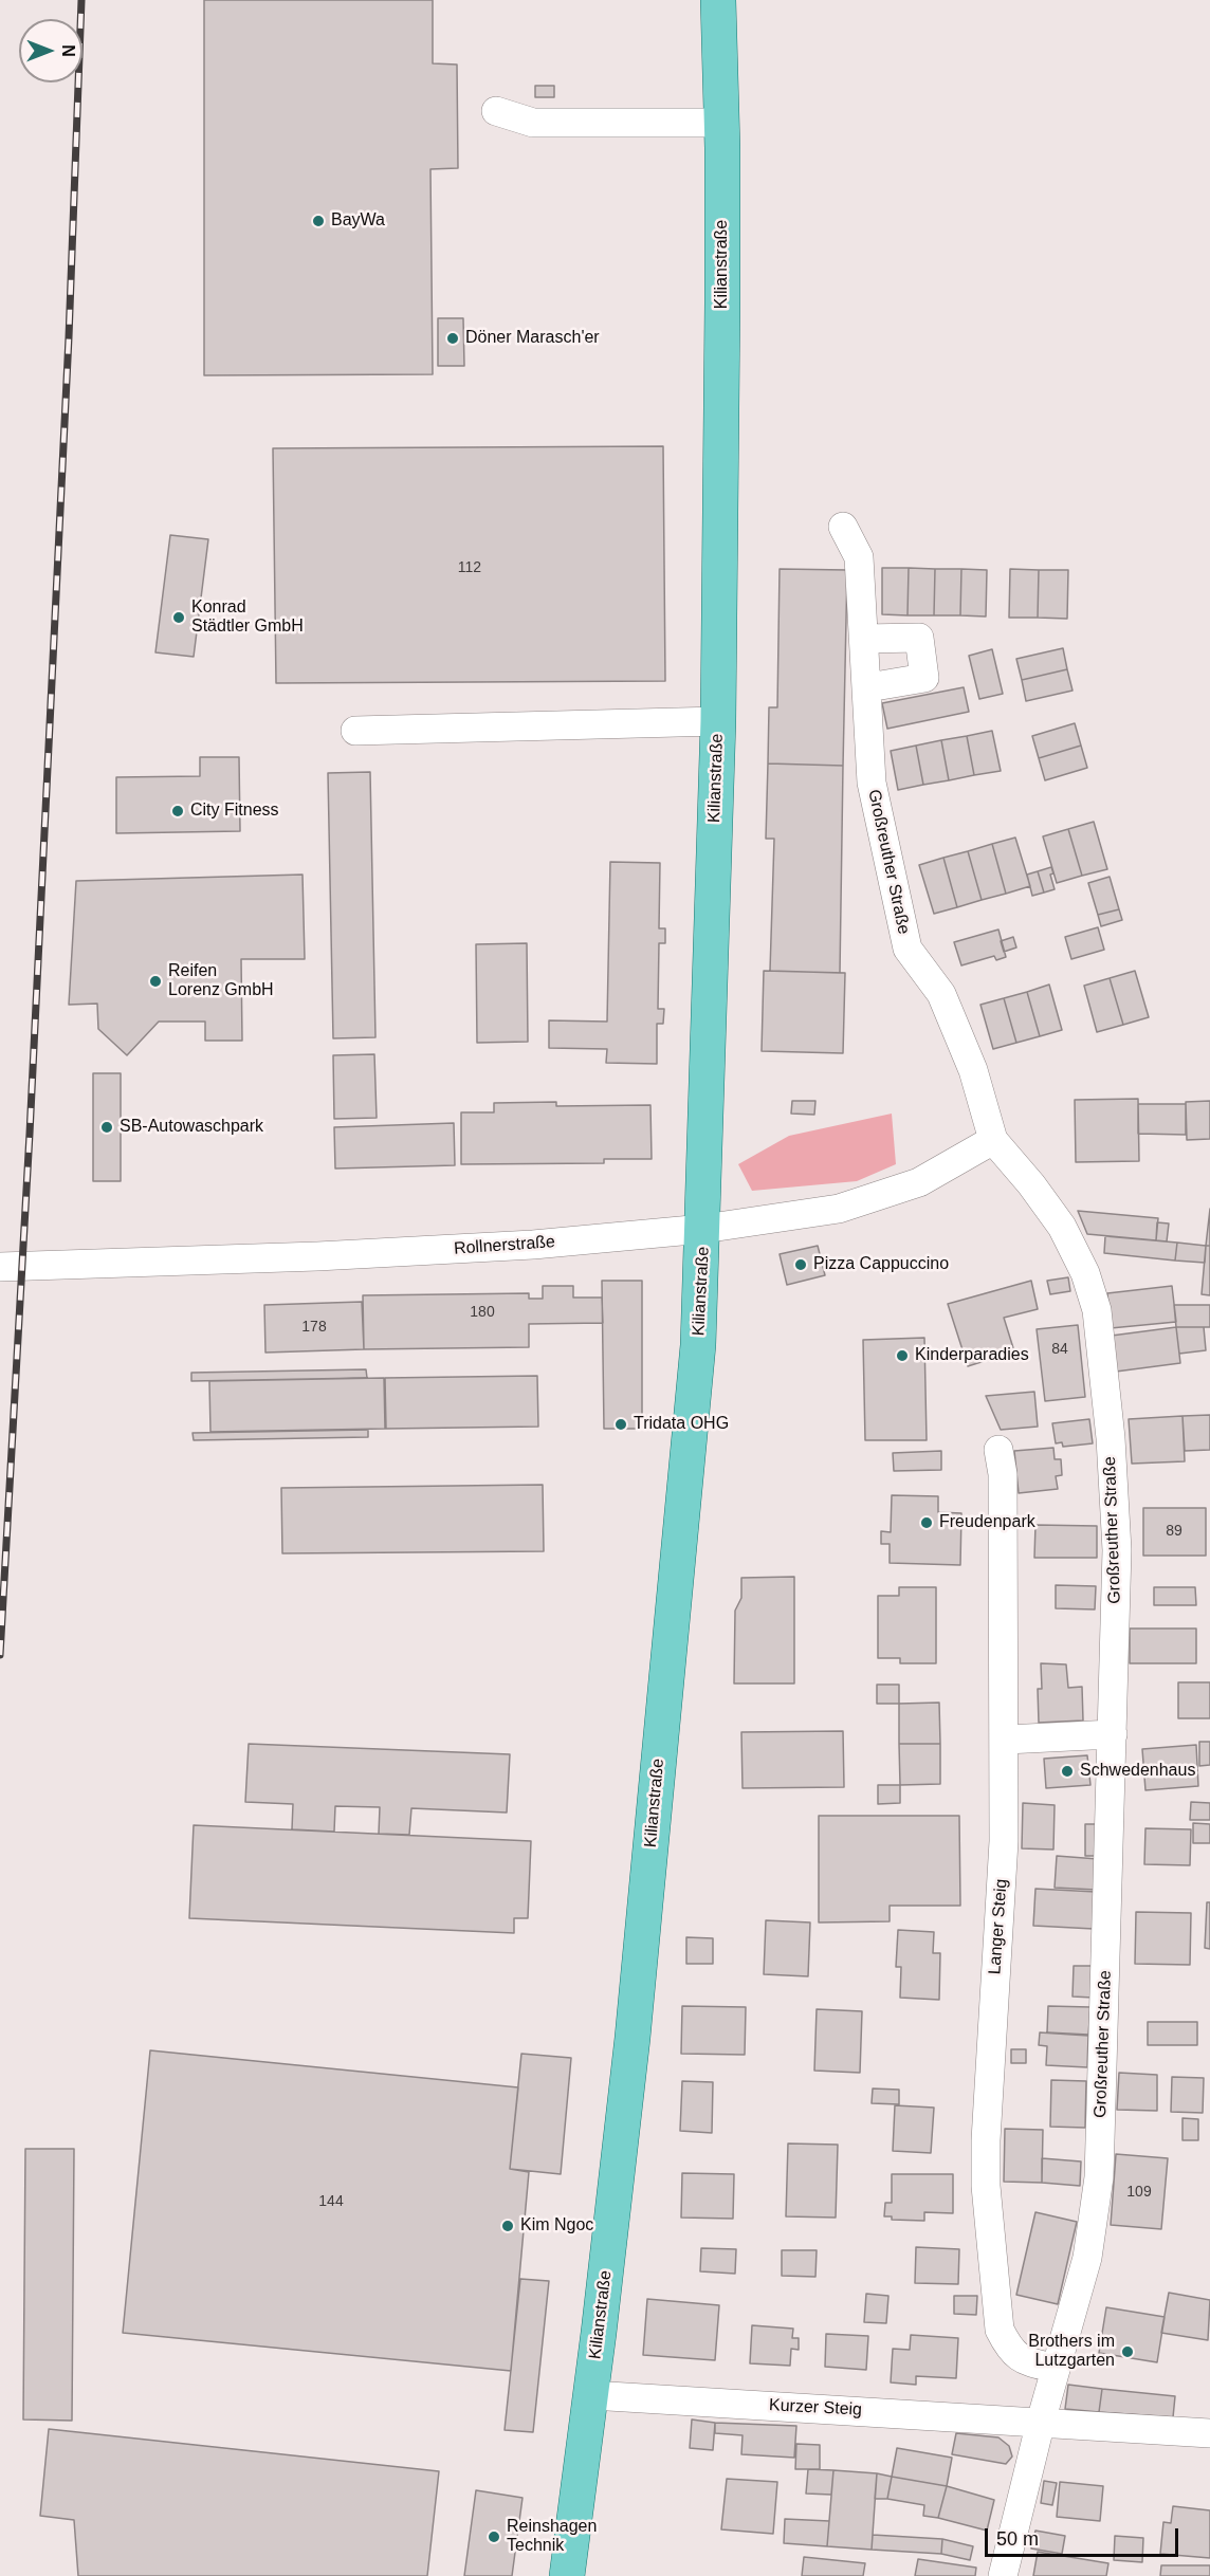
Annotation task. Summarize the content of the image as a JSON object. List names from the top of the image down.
{
  "streets": {
    "main road": ["Kilianstraße"],
    "street": [
      "Großreuther Straße",
      "Rollnerstraße",
      "Langer Steig",
      "Kurzer Steig"
    ]
  },
  "crossings": [
    ["Kilianstraße", "Rollnerstraße"],
    ["Kilianstraße", "Kurzer Steig"],
    ["Großreuther Straße", "Rollnerstraße"],
    ["Großreuther Straße", "Langer Steig"],
    ["Großreuther Straße", "Kurzer Steig"]
  ],
  "places": [
    "BayWa",
    "Döner Marasch'er",
    "Konrad Städtler GmbH",
    "City Fitness",
    "Reifen Lorenz GmbH",
    "SB-Autowaschpark",
    "Pizza Cappuccino",
    "Kinderparadies",
    "Tridata OHG",
    "Freudenpark",
    "Schwedenhaus",
    "Kim Ngoc",
    "Brothers im Lutzgarten",
    "Reinshagen Technik"
  ],
  "house_numbers": [
    "112",
    "180",
    "178",
    "84",
    "89",
    "109",
    "144"
  ],
  "scale_bar": "50 m",
  "north": "right"
}
